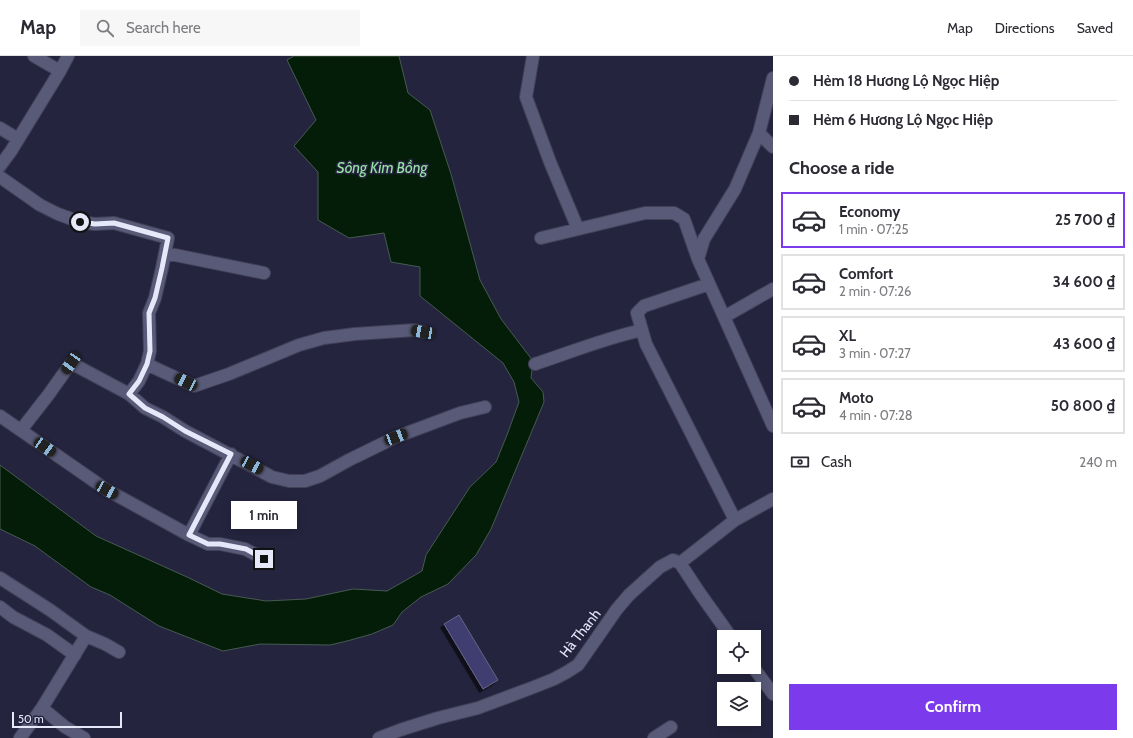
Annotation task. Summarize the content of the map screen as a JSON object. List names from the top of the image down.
{
  "streets": {
    "street": ["Hà Thanh"]
  },
  "water": ["Sông Kim Bồng"],
  "scale_bar": "50 m",
  "page": {
    "header": "Map",
    "search": "Search here",
    "nav": ["Map", "Directions", "Saved"],
    "banner": ["Hẻm 18 Hương Lộ Ngọc Hiệp", "Hẻm 6 Hương Lộ Ngọc Hiệp"],
    "heading": "Choose a ride",
    "list": [
      {
        "name": "Economy",
        "note": "1 min · 07:25",
        "value": "25 700 ₫"
      },
      {
        "name": "Comfort",
        "note": "2 min · 07:26",
        "value": "34 600 ₫"
      },
      {
        "name": "XL",
        "note": "3 min · 07:27",
        "value": "43 600 ₫"
      },
      {
        "name": "Moto",
        "note": "4 min · 07:28",
        "value": "50 800 ₫"
      }
    ],
    "pay": ["Cash", "240 m"],
    "bubble": "1 min",
    "buttons": "Confirm",
    "scale": "50 m"
  }
}
